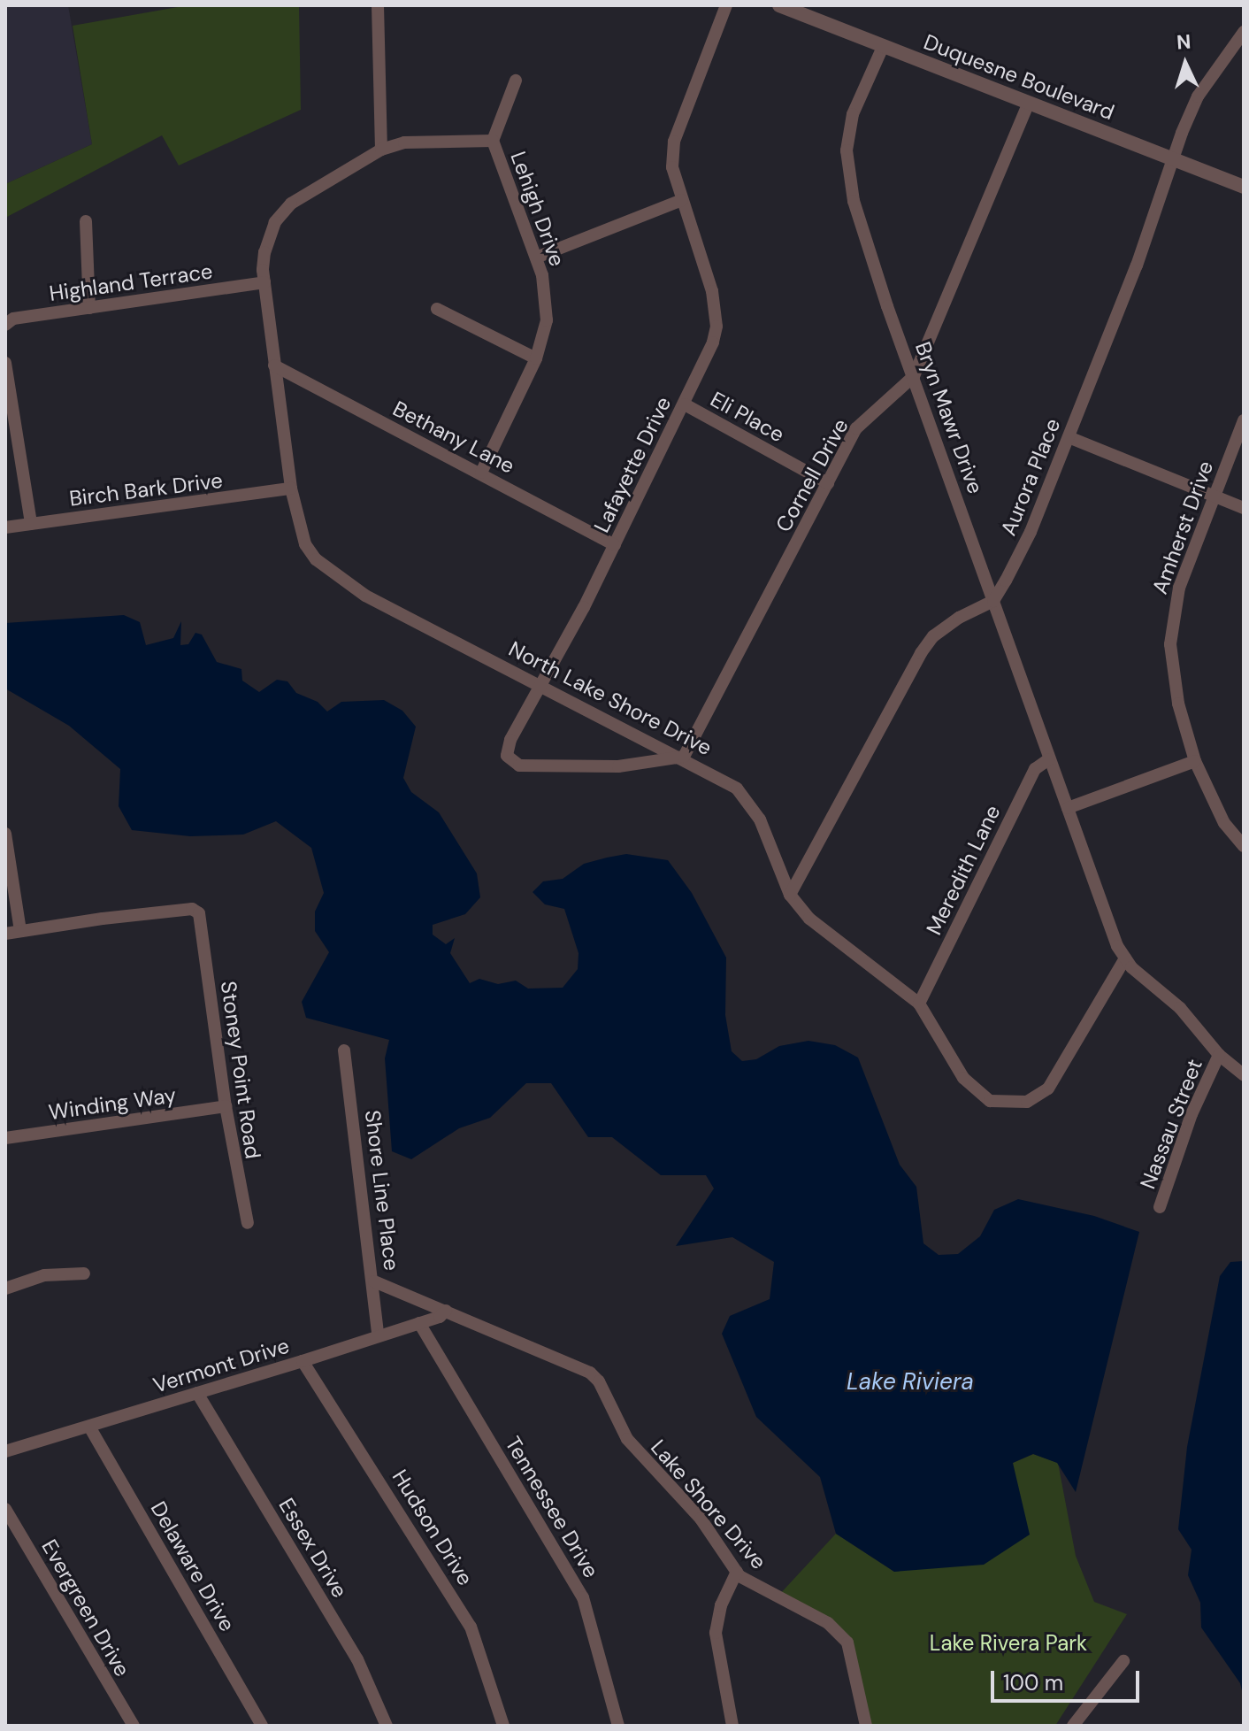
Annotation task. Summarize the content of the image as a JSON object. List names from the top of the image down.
{
  "streets": {
    "street": [
      "Duquesne Boulevard",
      "Lehigh Drive",
      "Highland Terrace",
      "Eli Place",
      "Bryn Mawr Drive",
      "Bethany Lane",
      "Lafayette Drive",
      "Cornell Drive",
      "Aurora Place",
      "Birch Bark Drive",
      "Amherst Drive",
      "North Lake Shore Drive",
      "Meredith Lane",
      "Stoney Point Road",
      "Winding Way",
      "Nassau Street",
      "Shore Line Place",
      "Vermont Drive",
      "Lake Shore Drive",
      "Tennessee Drive",
      "Hudson Drive",
      "Essex Drive",
      "Delaware Drive",
      "Evergreen Drive"
    ]
  },
  "crossings": [
    ["Duquesne Boulevard", "Bryn Mawr Drive"],
    ["Duquesne Boulevard", "Cornell Drive"],
    ["Duquesne Boulevard", "Aurora Place"],
    ["Lehigh Drive", "Bethany Lane"],
    ["Lehigh Drive", "North Lake Shore Drive"],
    ["Highland Terrace", "North Lake Shore Drive"],
    ["Eli Place", "Lafayette Drive"],
    ["Eli Place", "Cornell Drive"],
    ["Bryn Mawr Drive", "Cornell Drive"],
    ["Bryn Mawr Drive", "Aurora Place"],
    ["Bryn Mawr Drive", "North Lake Shore Drive"],
    ["Bryn Mawr Drive", "Meredith Lane"],
    ["Bethany Lane", "Lafayette Drive"],
    ["Bethany Lane", "North Lake Shore Drive"],
    ["Lafayette Drive", "Cornell Drive"],
    ["Lafayette Drive", "North Lake Shore Drive"],
    ["Cornell Drive", "North Lake Shore Drive"],
    ["Birch Bark Drive", "North Lake Shore Drive"],
    ["North Lake Shore Drive", "Meredith Lane"],
    ["Stoney Point Road", "Winding Way"],
    ["Shore Line Place", "Vermont Drive"],
    ["Shore Line Place", "Lake Shore Drive"],
    ["Vermont Drive", "Lake Shore Drive"],
    ["Vermont Drive", "Tennessee Drive"],
    ["Vermont Drive", "Hudson Drive"],
    ["Vermont Drive", "Essex Drive"],
    ["Vermont Drive", "Delaware Drive"]
  ],
  "water": ["Lake Riviera"],
  "parks": ["Lake Rivera Park"],
  "scale_bar": "100 m",
  "north": "top"
}
